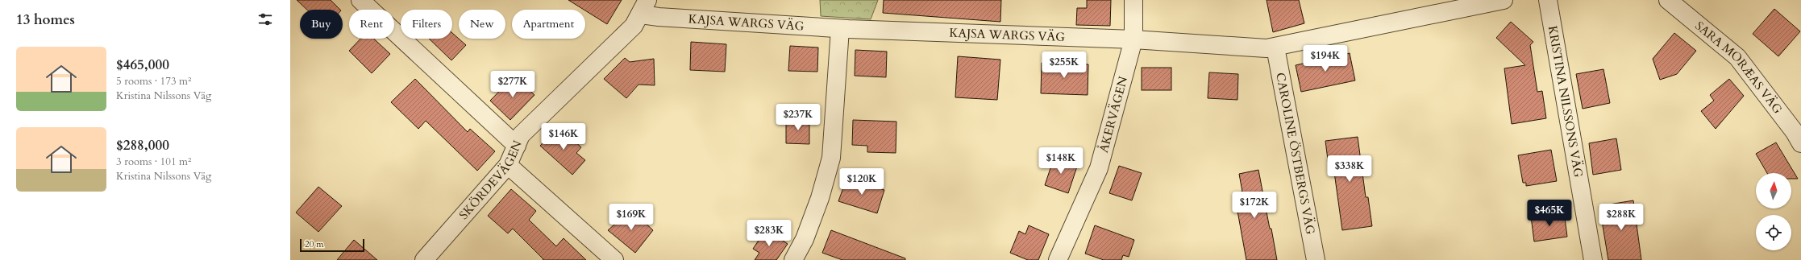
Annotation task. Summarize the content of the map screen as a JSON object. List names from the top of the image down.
{
  "streets": {
    "street": [
      "KAJSA WARGS VÄG",
      "SARA MORÆAS VÄG",
      "KRISTINA NILSSONS VÄG",
      "ÅKERVÄGEN",
      "CAROLINE ÖSTBERGS VÄG",
      "SKÖRDEVÄGEN"
    ]
  },
  "crossings": [
    ["KAJSA WARGS VÄG", "ÅKERVÄGEN"],
    ["KAJSA WARGS VÄG", "CAROLINE ÖSTBERGS VÄG"],
    ["KAJSA WARGS VÄG", "SKÖRDEVÄGEN"]
  ],
  "scale_bar": "20 m",
  "north": "top",
  "page": {
    "heading": "13 homes",
    "chip": [
      "Buy",
      "Rent",
      "Filters",
      "New",
      "Apartment"
    ],
    "list": [
      {
        "name": "$465,000",
        "note": "5 rooms · 173 m² · Kristina Nilssons Väg"
      },
      {
        "name": "$288,000",
        "note": "3 rooms · 101 m² · Kristina Nilssons Väg"
      }
    ],
    "price": [
      "$194K",
      "$255K",
      "$277K",
      "$237K",
      "$146K",
      "$148K",
      "$338K",
      "$120K",
      "$172K",
      "$465K",
      "$169K",
      "$288K",
      "$283K"
    ],
    "scale": "20 m"
  }
}
